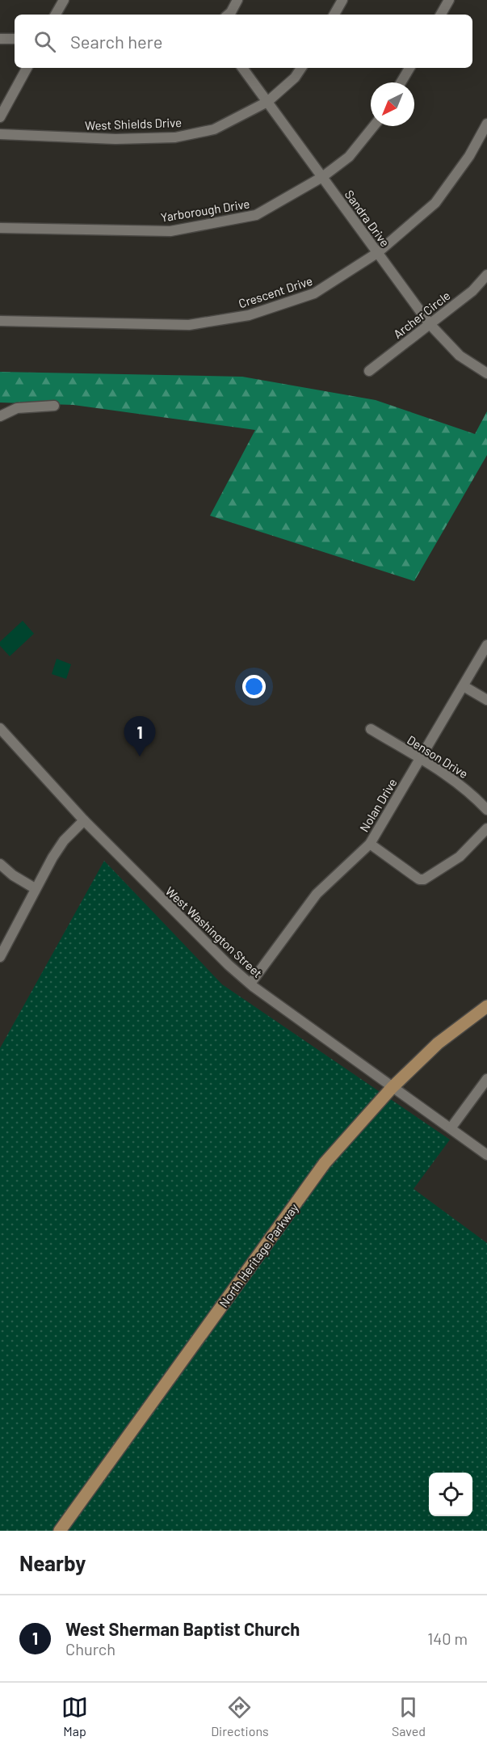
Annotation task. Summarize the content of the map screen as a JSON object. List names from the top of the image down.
{
  "streets": {
    "main road": ["North Heritage Parkway"],
    "street": [
      "West Shields Drive",
      "Yarborough Drive",
      "Sandra Drive",
      "Crescent Drive",
      "Archer Circle",
      "Denson Drive",
      "Nolan Drive",
      "West Washington Street"
    ]
  },
  "crossings": [
    ["West Shields Drive", "Sandra Drive"],
    ["Yarborough Drive", "Sandra Drive"],
    ["Sandra Drive", "Crescent Drive"],
    ["Sandra Drive", "Archer Circle"],
    ["Denson Drive", "Nolan Drive"],
    ["Nolan Drive", "West Washington Street"],
    ["West Washington Street", "North Heritage Parkway"]
  ],
  "north": "bottom left",
  "page": {
    "search": "Search here",
    "pins": "1",
    "heading": "Nearby",
    "list": [
      {
        "mark": "1",
        "name": "West Sherman Baptist Church",
        "note": "Church",
        "value": "140 m"
      }
    ],
    "nav": ["Map", "Directions", "Saved"]
  }
}
